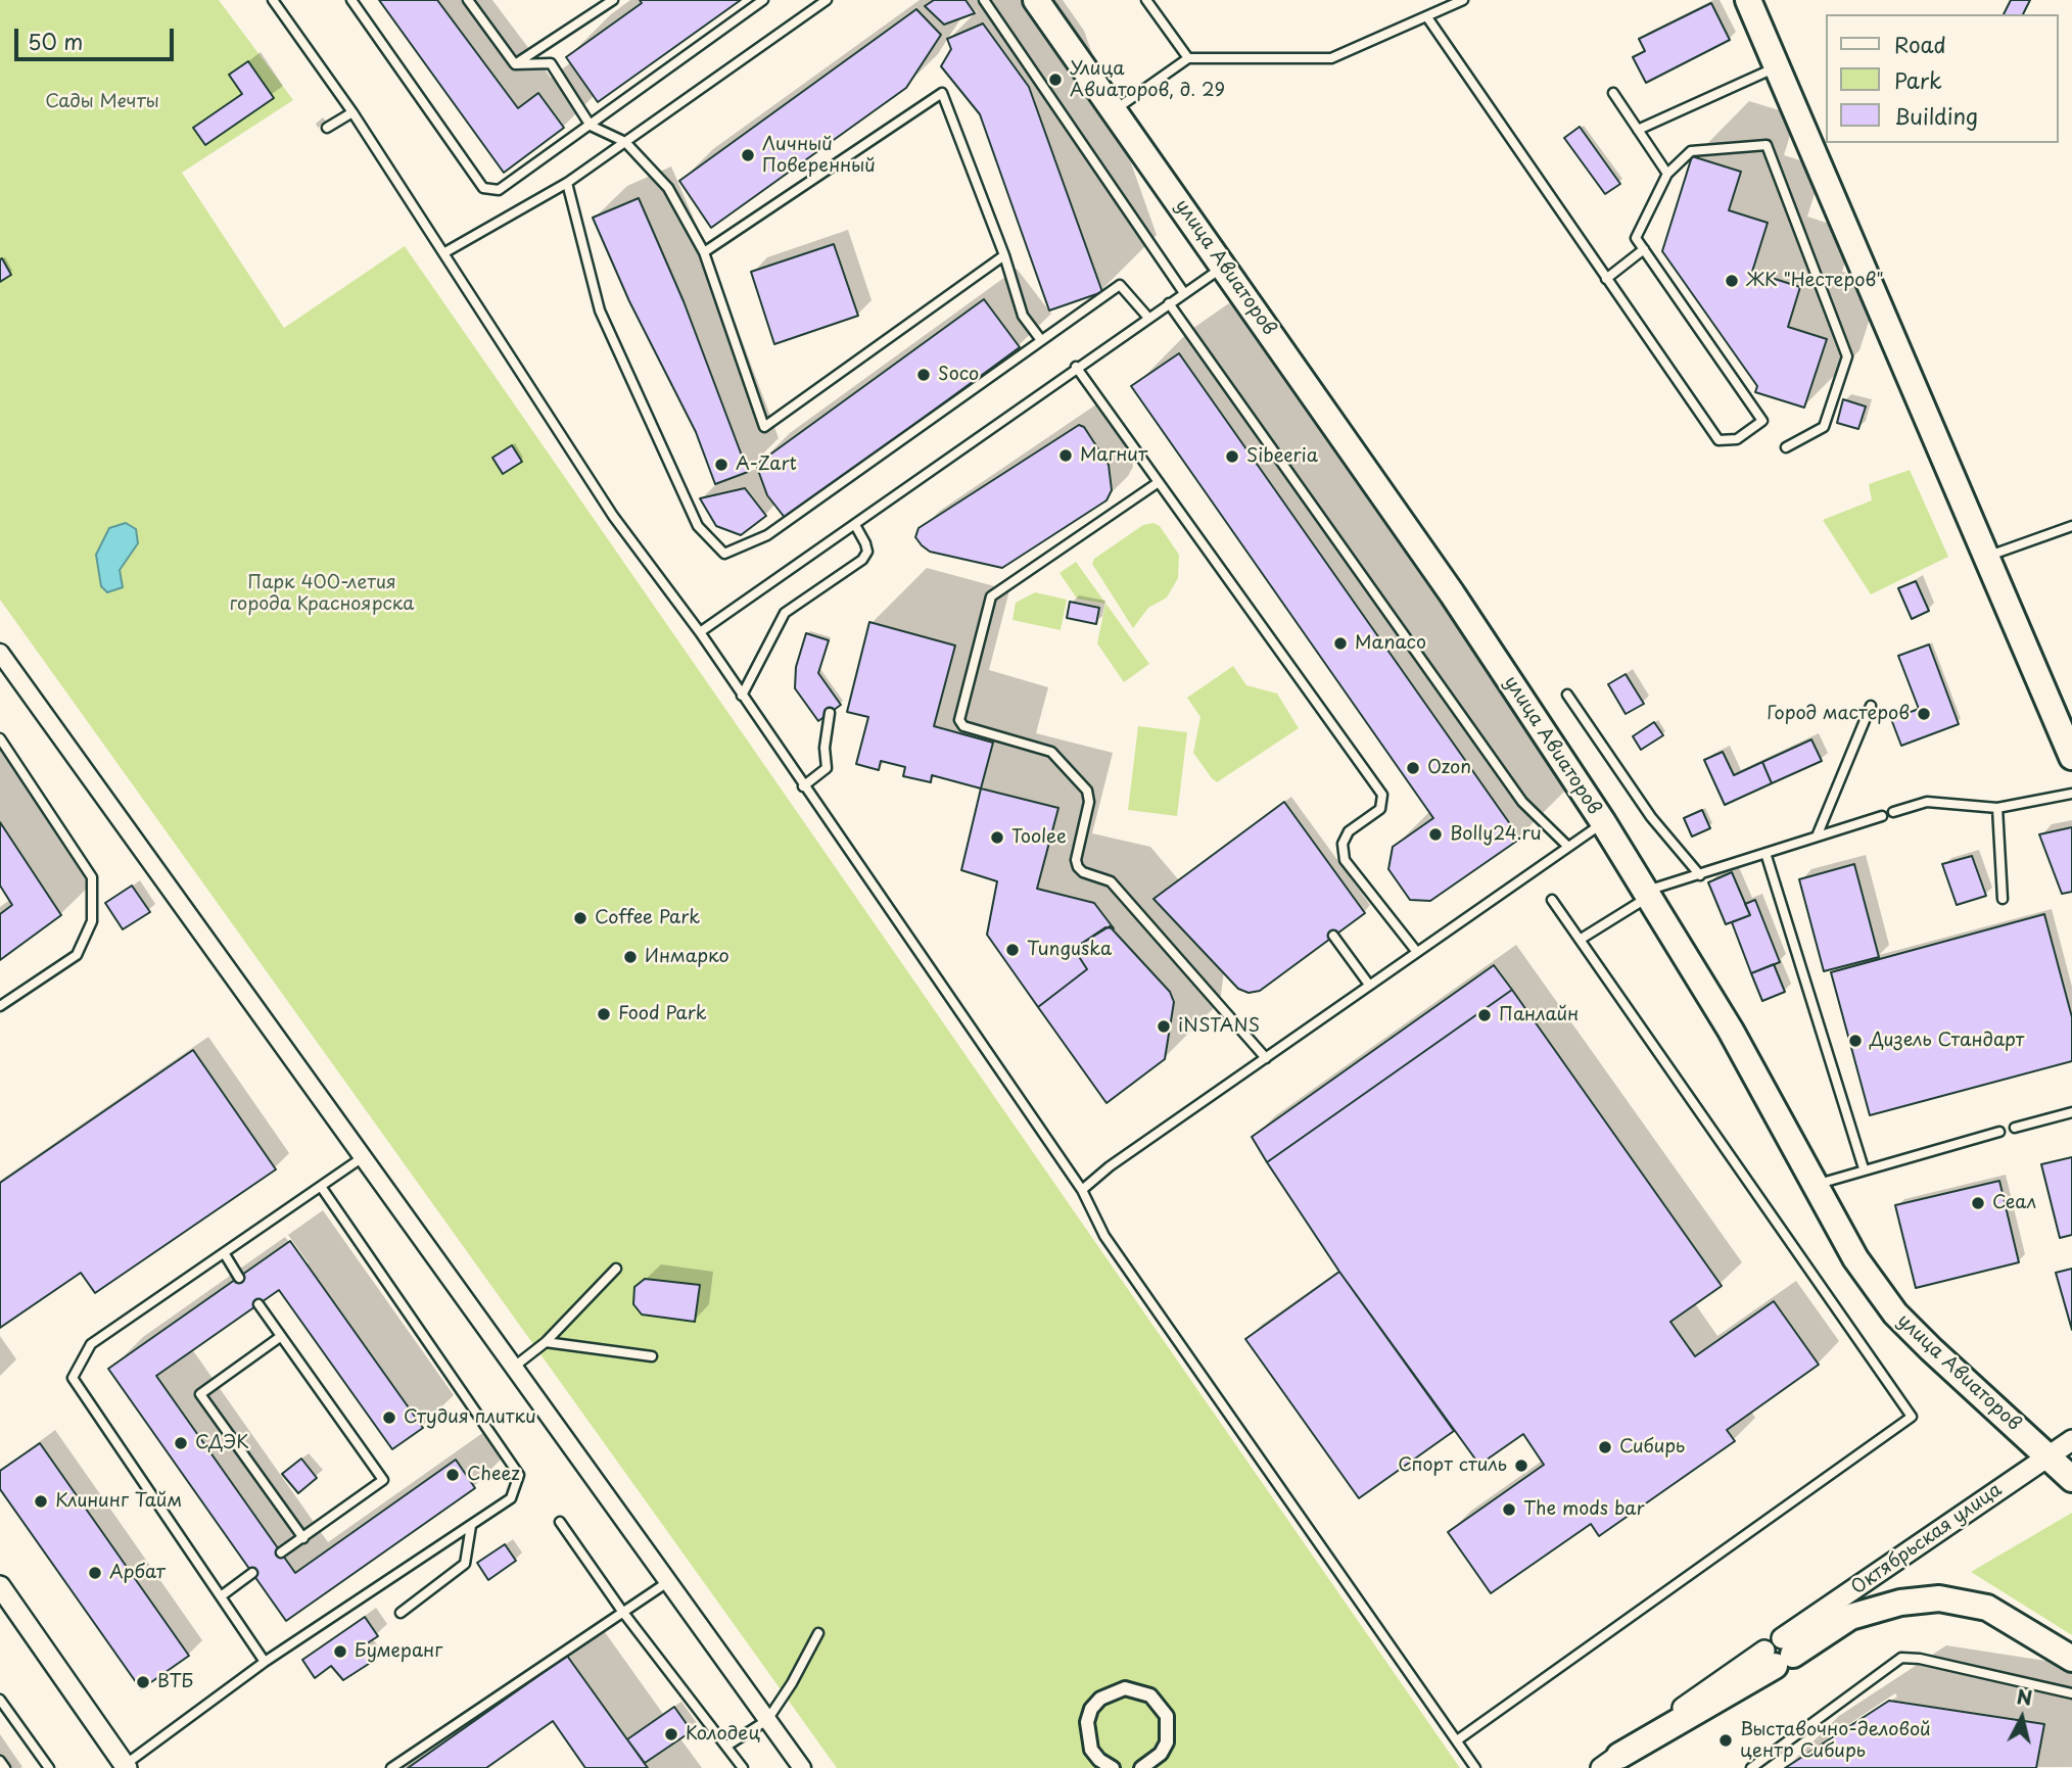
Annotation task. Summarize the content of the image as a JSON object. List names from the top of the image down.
{
  "streets": {
    "main road": ["улица Авиаторов"],
    "street": ["Октябрьская улица"]
  },
  "crossings": [
    ["улица Авиаторов", "Октябрьская улица"]
  ],
  "parks": ["Сады Мечты", "Парк 400-летия города Красноярска"],
  "places": [
    "Улица Авиаторов, д. 29",
    "Личный Поверенный",
    "ЖК \"Нестеров\"",
    "Soco",
    "Магнит",
    "Sibeeria",
    "A-Zart",
    "Manaco",
    "Город мастеров",
    "Ozon",
    "Bolly24.ru",
    "Toolee",
    "Coffee Park",
    "Tunguska",
    "Инмарко",
    "Food Park",
    "Панлайн",
    "iNSTANS",
    "Дизель Стандарт",
    "Сеал",
    "Студия плитки",
    "СДЭК",
    "Сибирь",
    "Спорт стиль",
    "Cheez",
    "Клининг Тайм",
    "The mods bar",
    "Арбат",
    "Бумеранг",
    "ВТБ",
    "Колодец",
    "Выставочно-деловой центр Сибирь"
  ],
  "legend": ["Road", "Park", "Building"],
  "scale_bar": "50 m",
  "north": "top"
}
